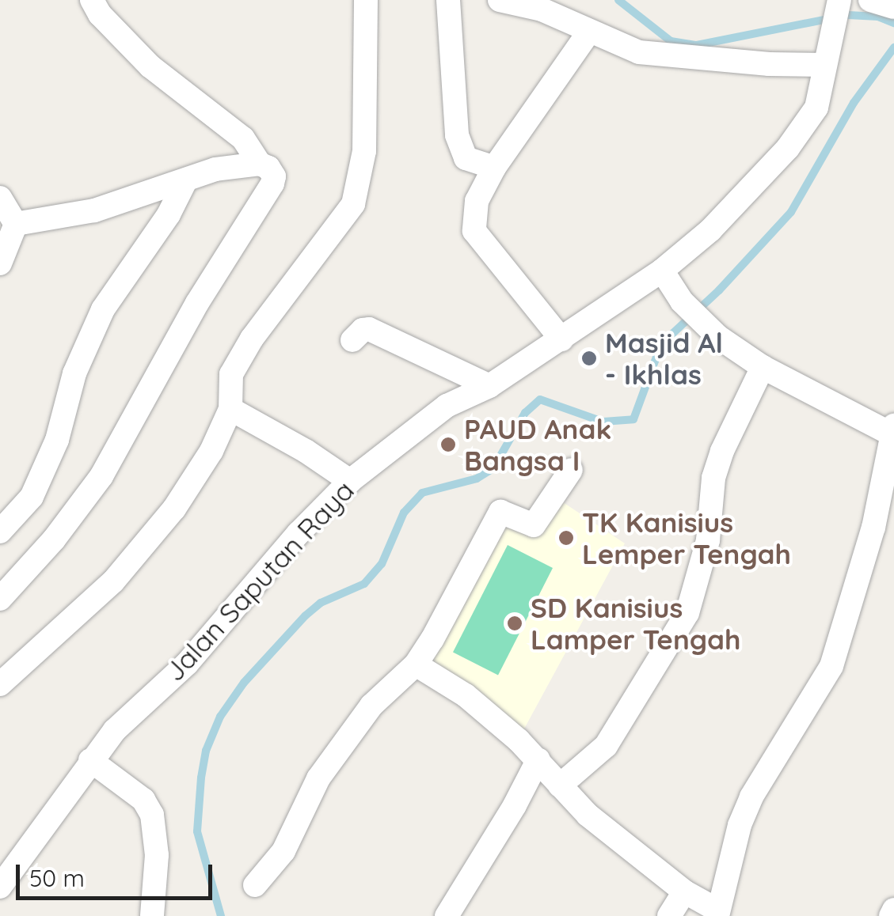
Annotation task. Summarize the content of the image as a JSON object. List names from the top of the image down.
{
  "streets": {
    "street": ["Jalan Saputan Raya"]
  },
  "places": [
    "Masjid Al - Ikhlas",
    "PAUD Anak Bangsa I",
    "TK Kanisius Lemper Tengah",
    "SD Kanisius Lamper Tengah"
  ],
  "scale_bar": "50 m"
}
